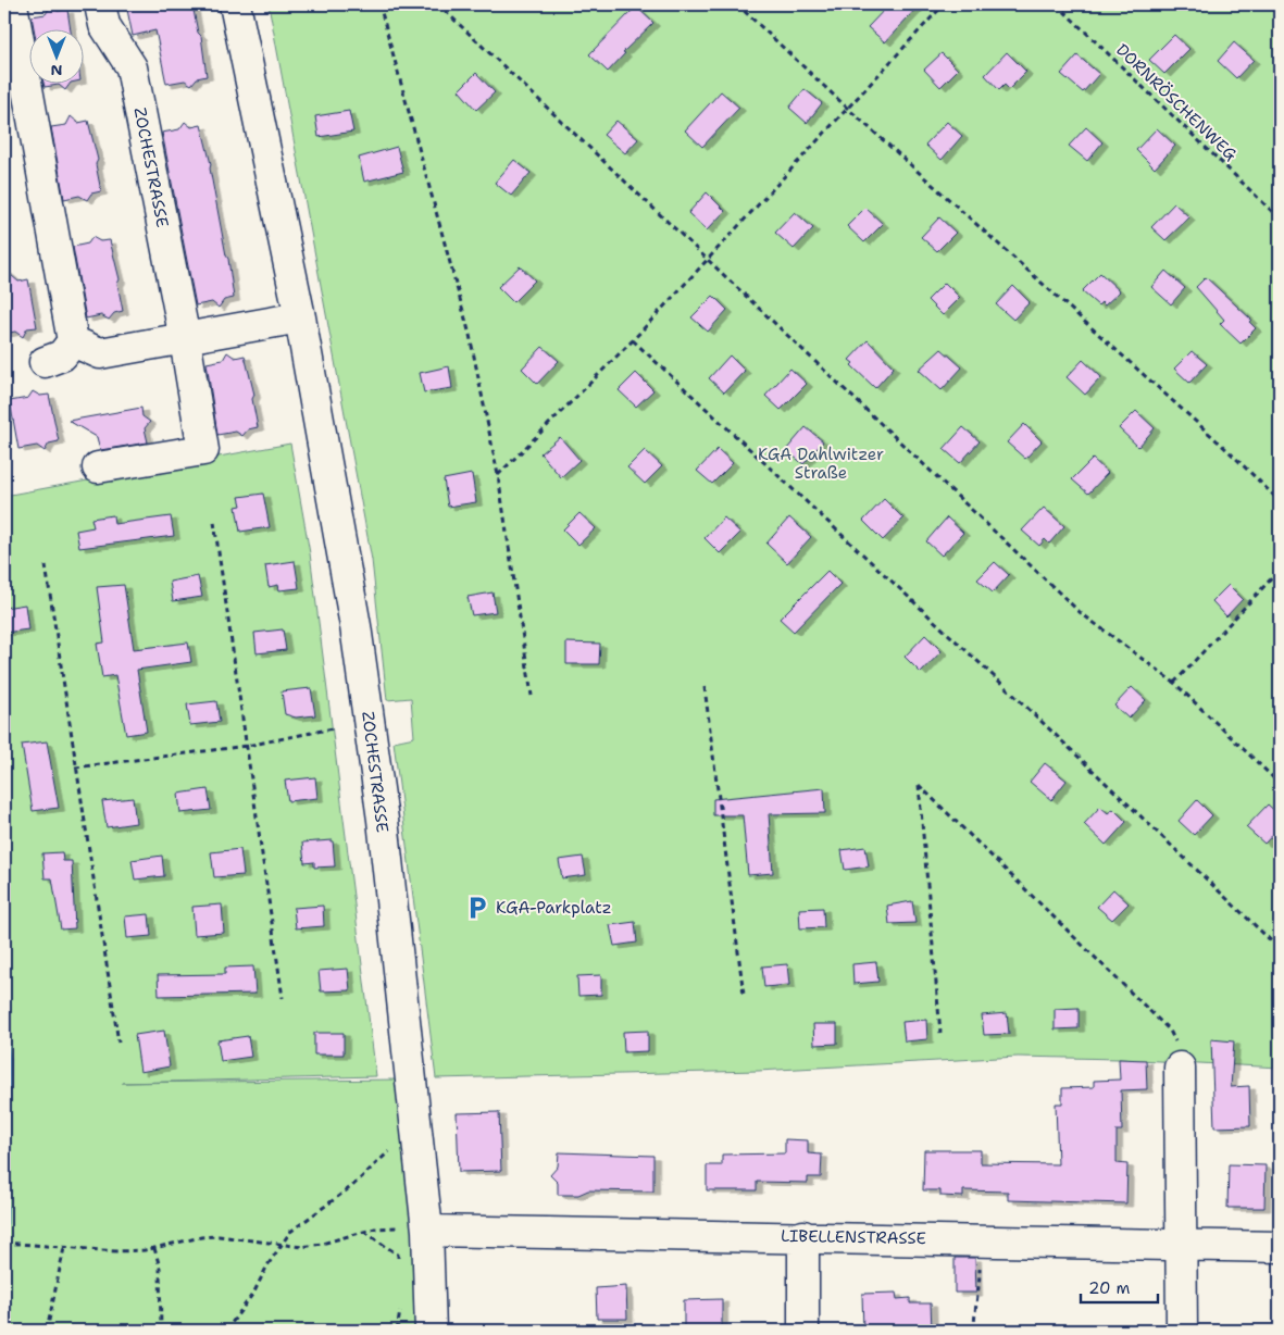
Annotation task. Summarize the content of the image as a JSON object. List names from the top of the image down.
{
  "streets": {
    "street": ["ZOCHESTRASSE", "LIBELLENSTRASSE"],
    "path": ["DORNRÖSCHENWEG"]
  },
  "crossings": [
    ["ZOCHESTRASSE", "LIBELLENSTRASSE"]
  ],
  "parks": ["KGA Dahlwitzer Straße"],
  "places": {
    "parking": ["KGA-Parkplatz"]
  },
  "scale_bar": "20 m",
  "north": "bottom"
}
